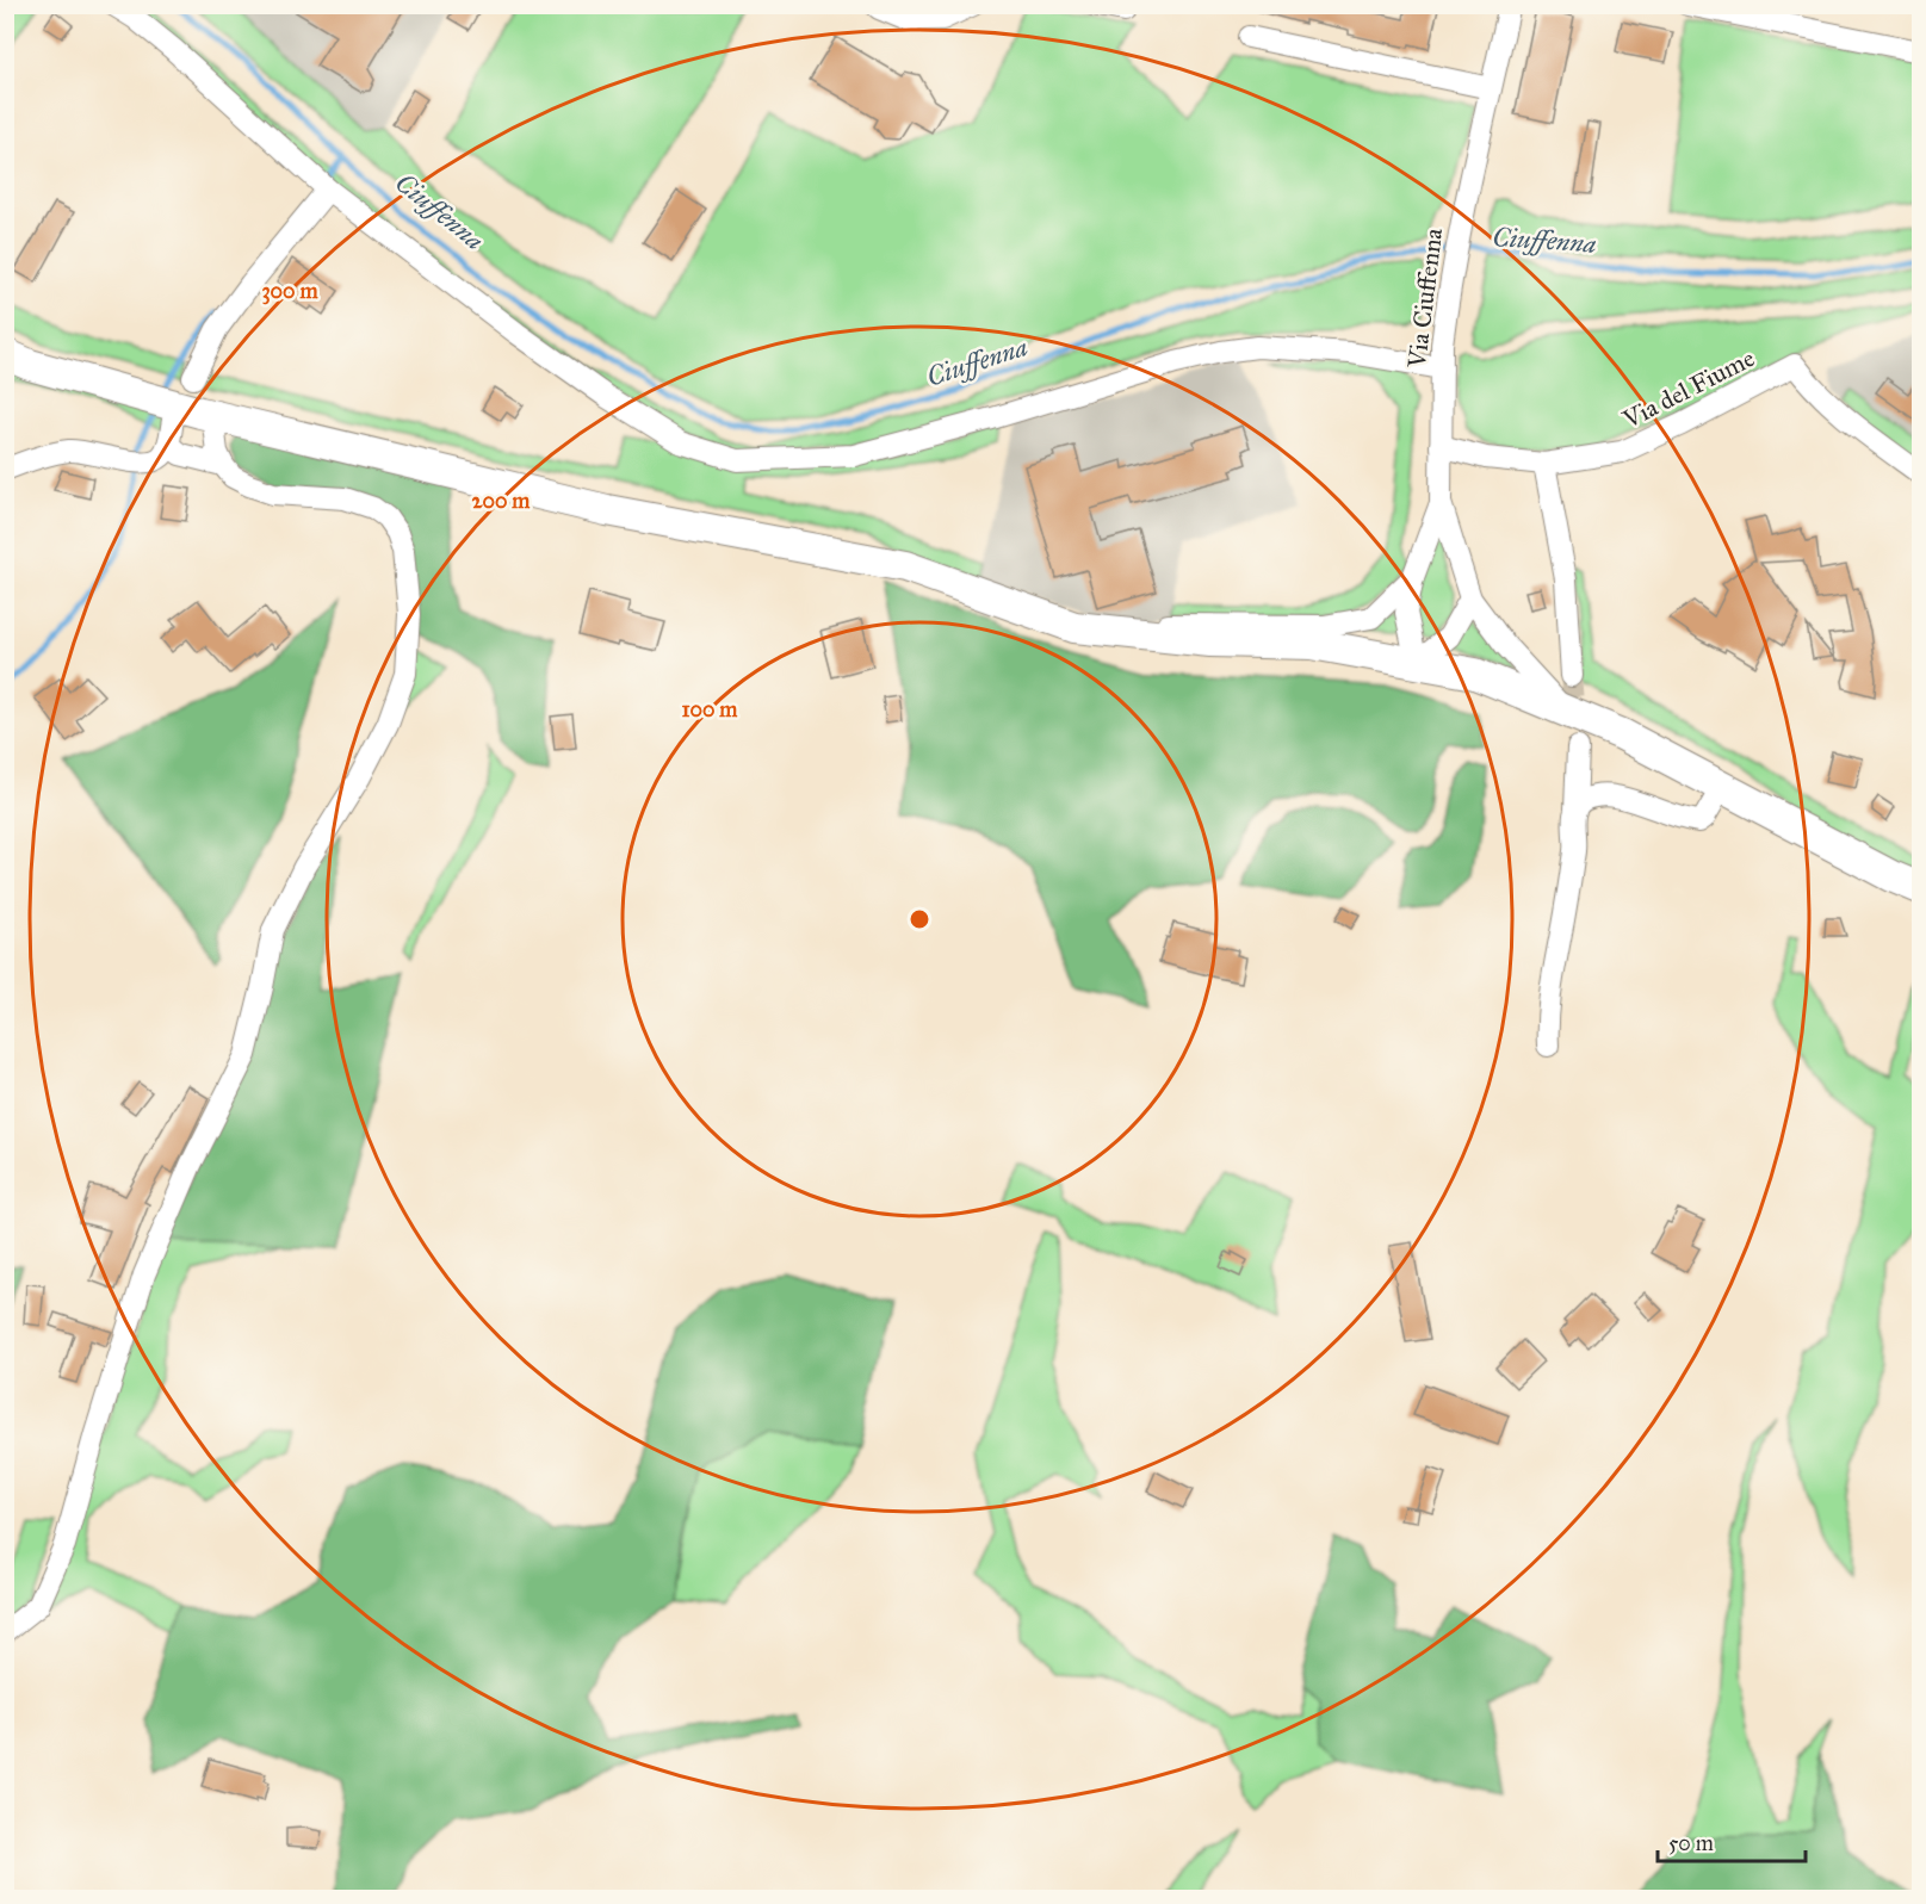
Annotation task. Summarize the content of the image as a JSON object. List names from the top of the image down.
{
  "streets": {
    "street": ["Via Ciuffenna", "Via del Fiume"]
  },
  "crossings": [
    ["Via Ciuffenna", "Via del Fiume"]
  ],
  "water": ["Ciuffenna"],
  "scale_bar": "50 m",
  "rings": ["300 m", "200 m", "100 m"]
}
